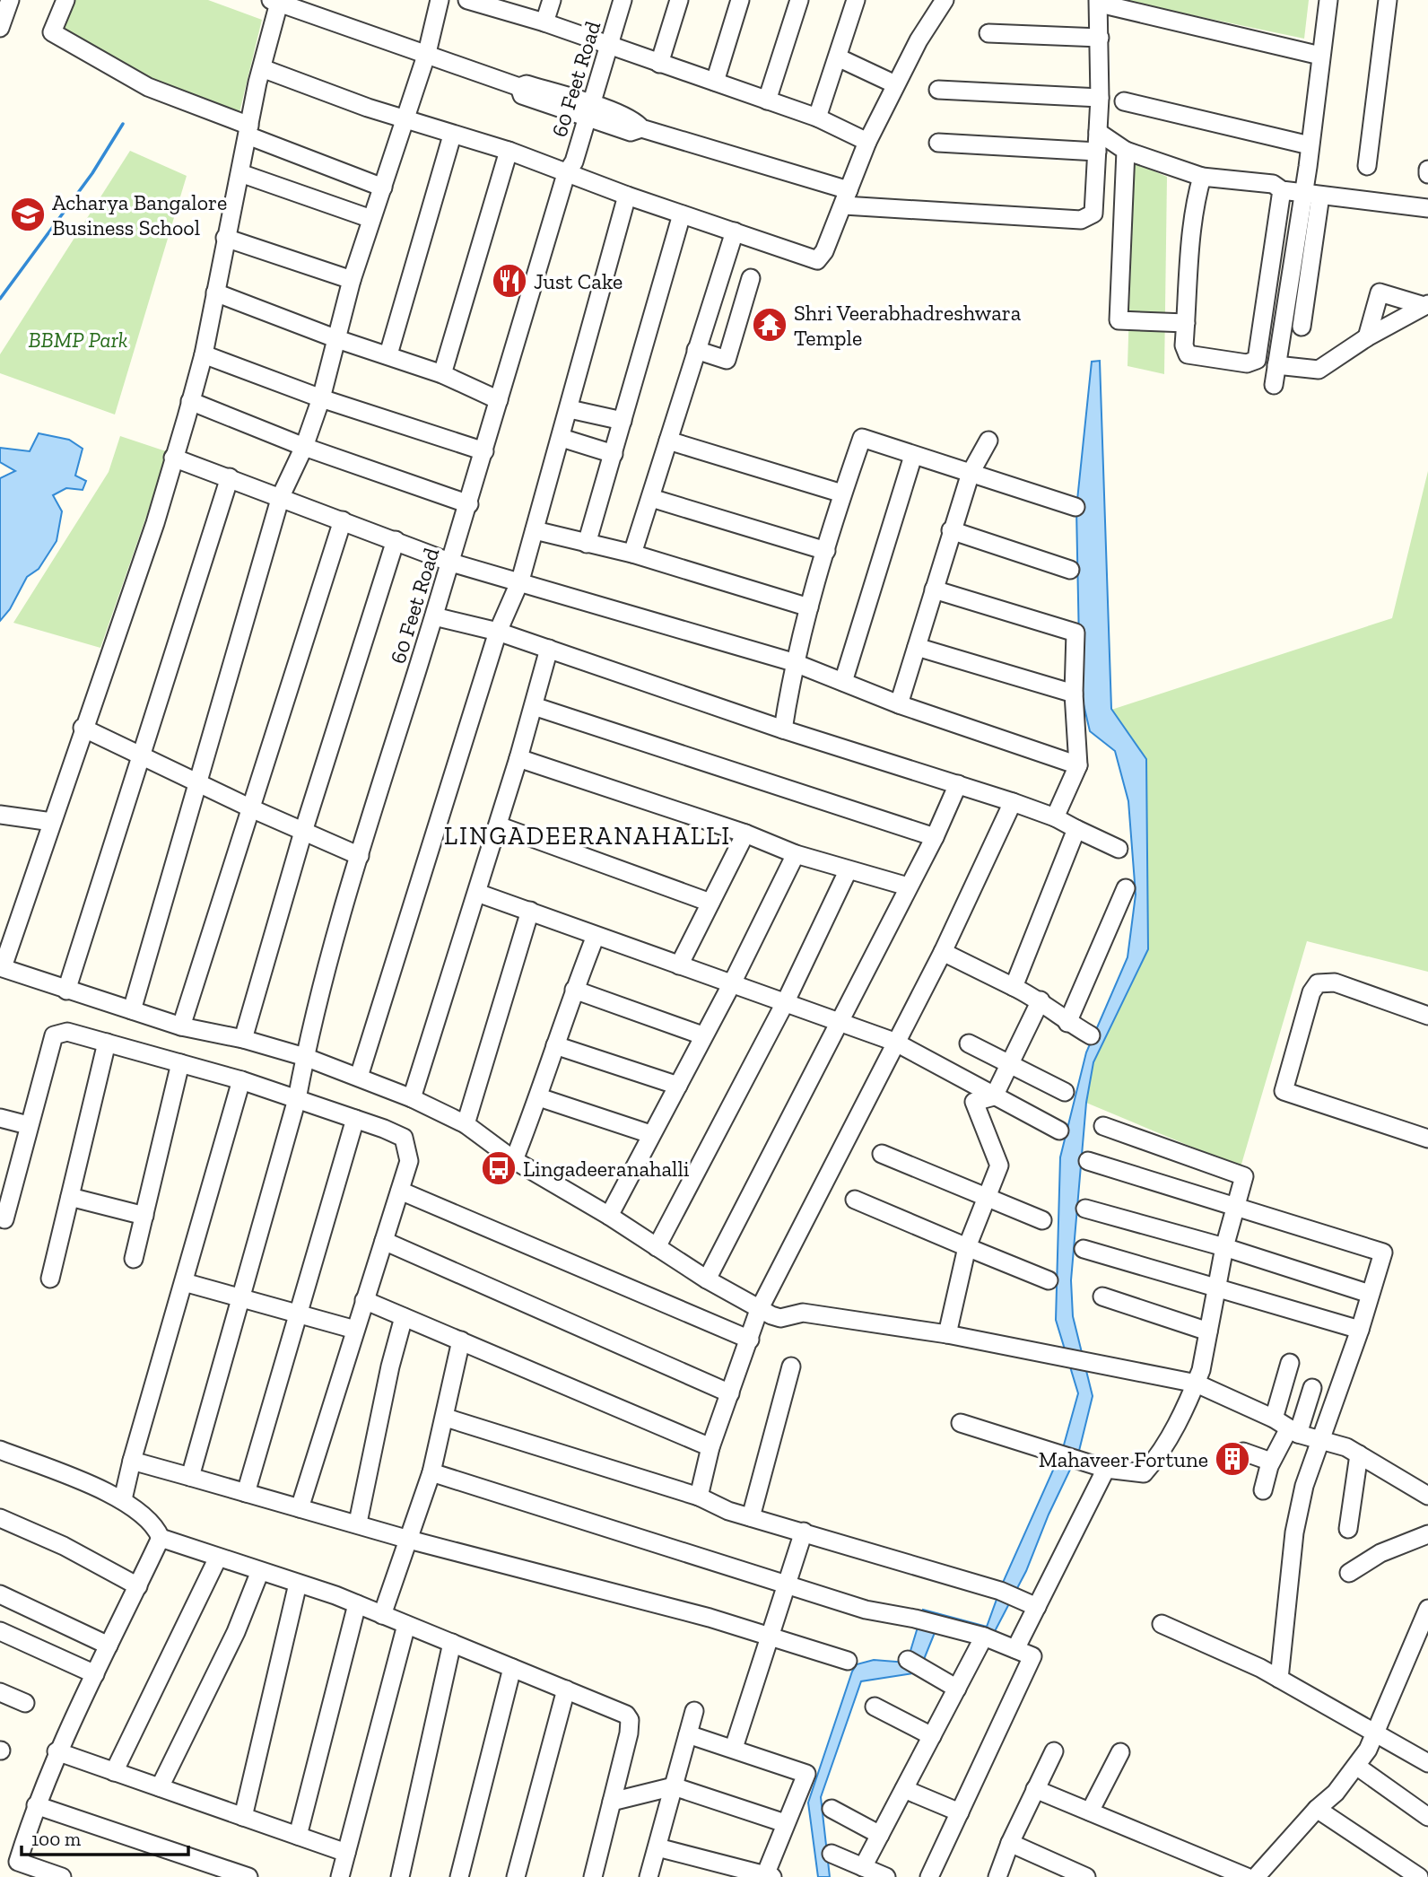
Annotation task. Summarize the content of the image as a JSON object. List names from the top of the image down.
{
  "streets": {
    "street": ["60 Feet Road"]
  },
  "districts": ["LINGADEERANAHALLI"],
  "parks": ["BBMP Park"],
  "places": {
    "school or university": ["Acharya Bangalore Business School"],
    "restaurant": ["Just Cake"],
    "temple": ["Shri Veerabhadreshwara Temple"],
    "bus stop": ["Lingadeeranahalli"],
    "building": ["Mahaveer Fortune"]
  },
  "scale_bar": "100 m"
}
